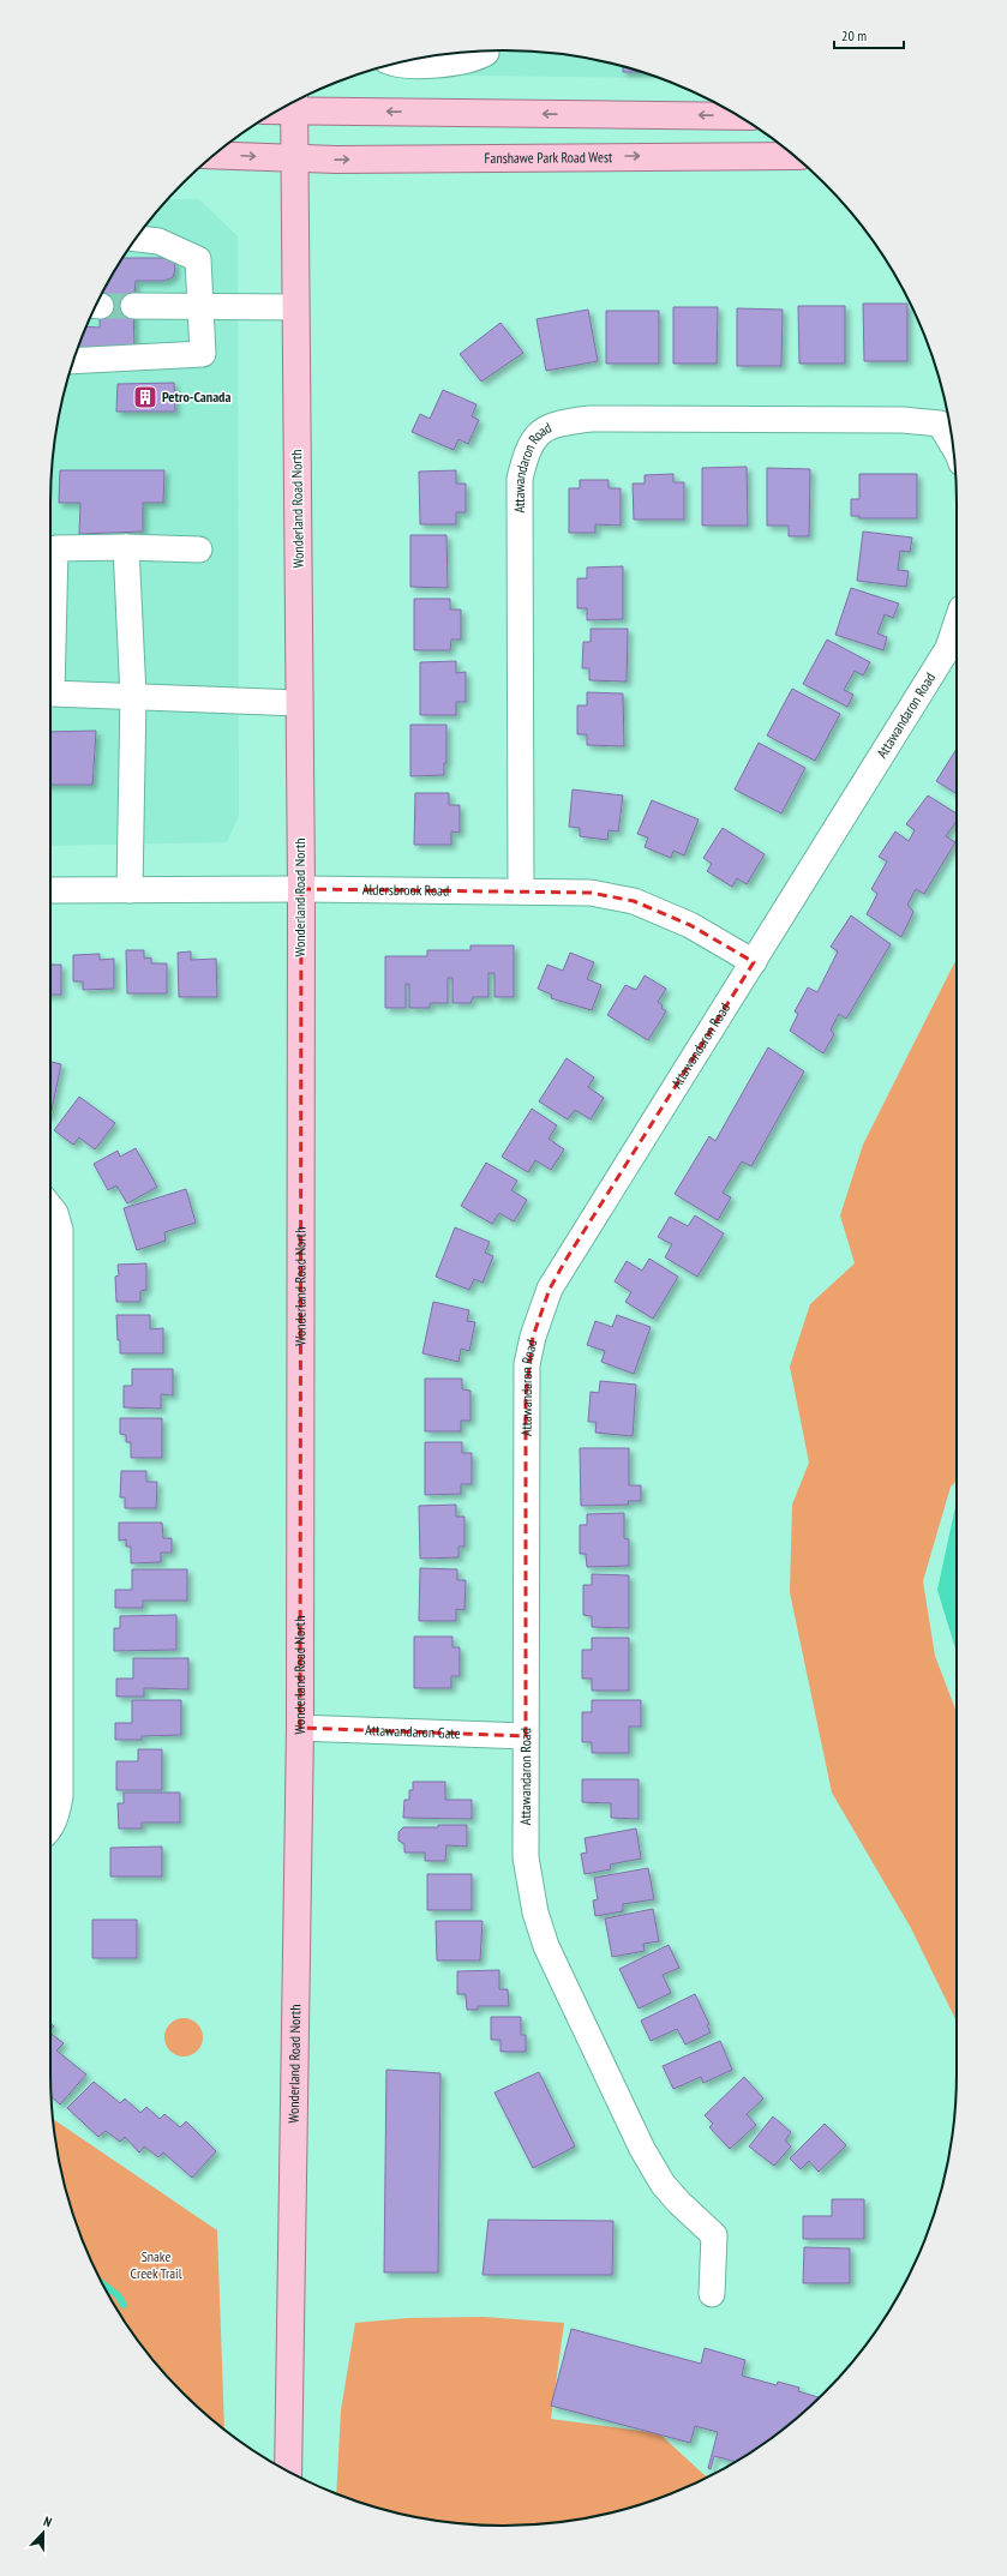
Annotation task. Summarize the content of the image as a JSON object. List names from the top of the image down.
{
  "streets": {
    "main road": ["Fanshawe Park Road West", "Wonderland Road North"],
    "street": ["Attawandaron Road", "Aldersbrook Road", "Attawandaron Gate"]
  },
  "crossings": [
    ["Fanshawe Park Road West", "Wonderland Road North"],
    ["Attawandaron Road", "Aldersbrook Road"],
    ["Attawandaron Road", "Attawandaron Gate"],
    ["Wonderland Road North", "Aldersbrook Road"],
    ["Wonderland Road North", "Attawandaron Gate"]
  ],
  "parks": ["Snake Creek Trail"],
  "places": {
    "building": ["Petro-Canada"]
  },
  "scale_bar": "20 m",
  "north": "top"
}
